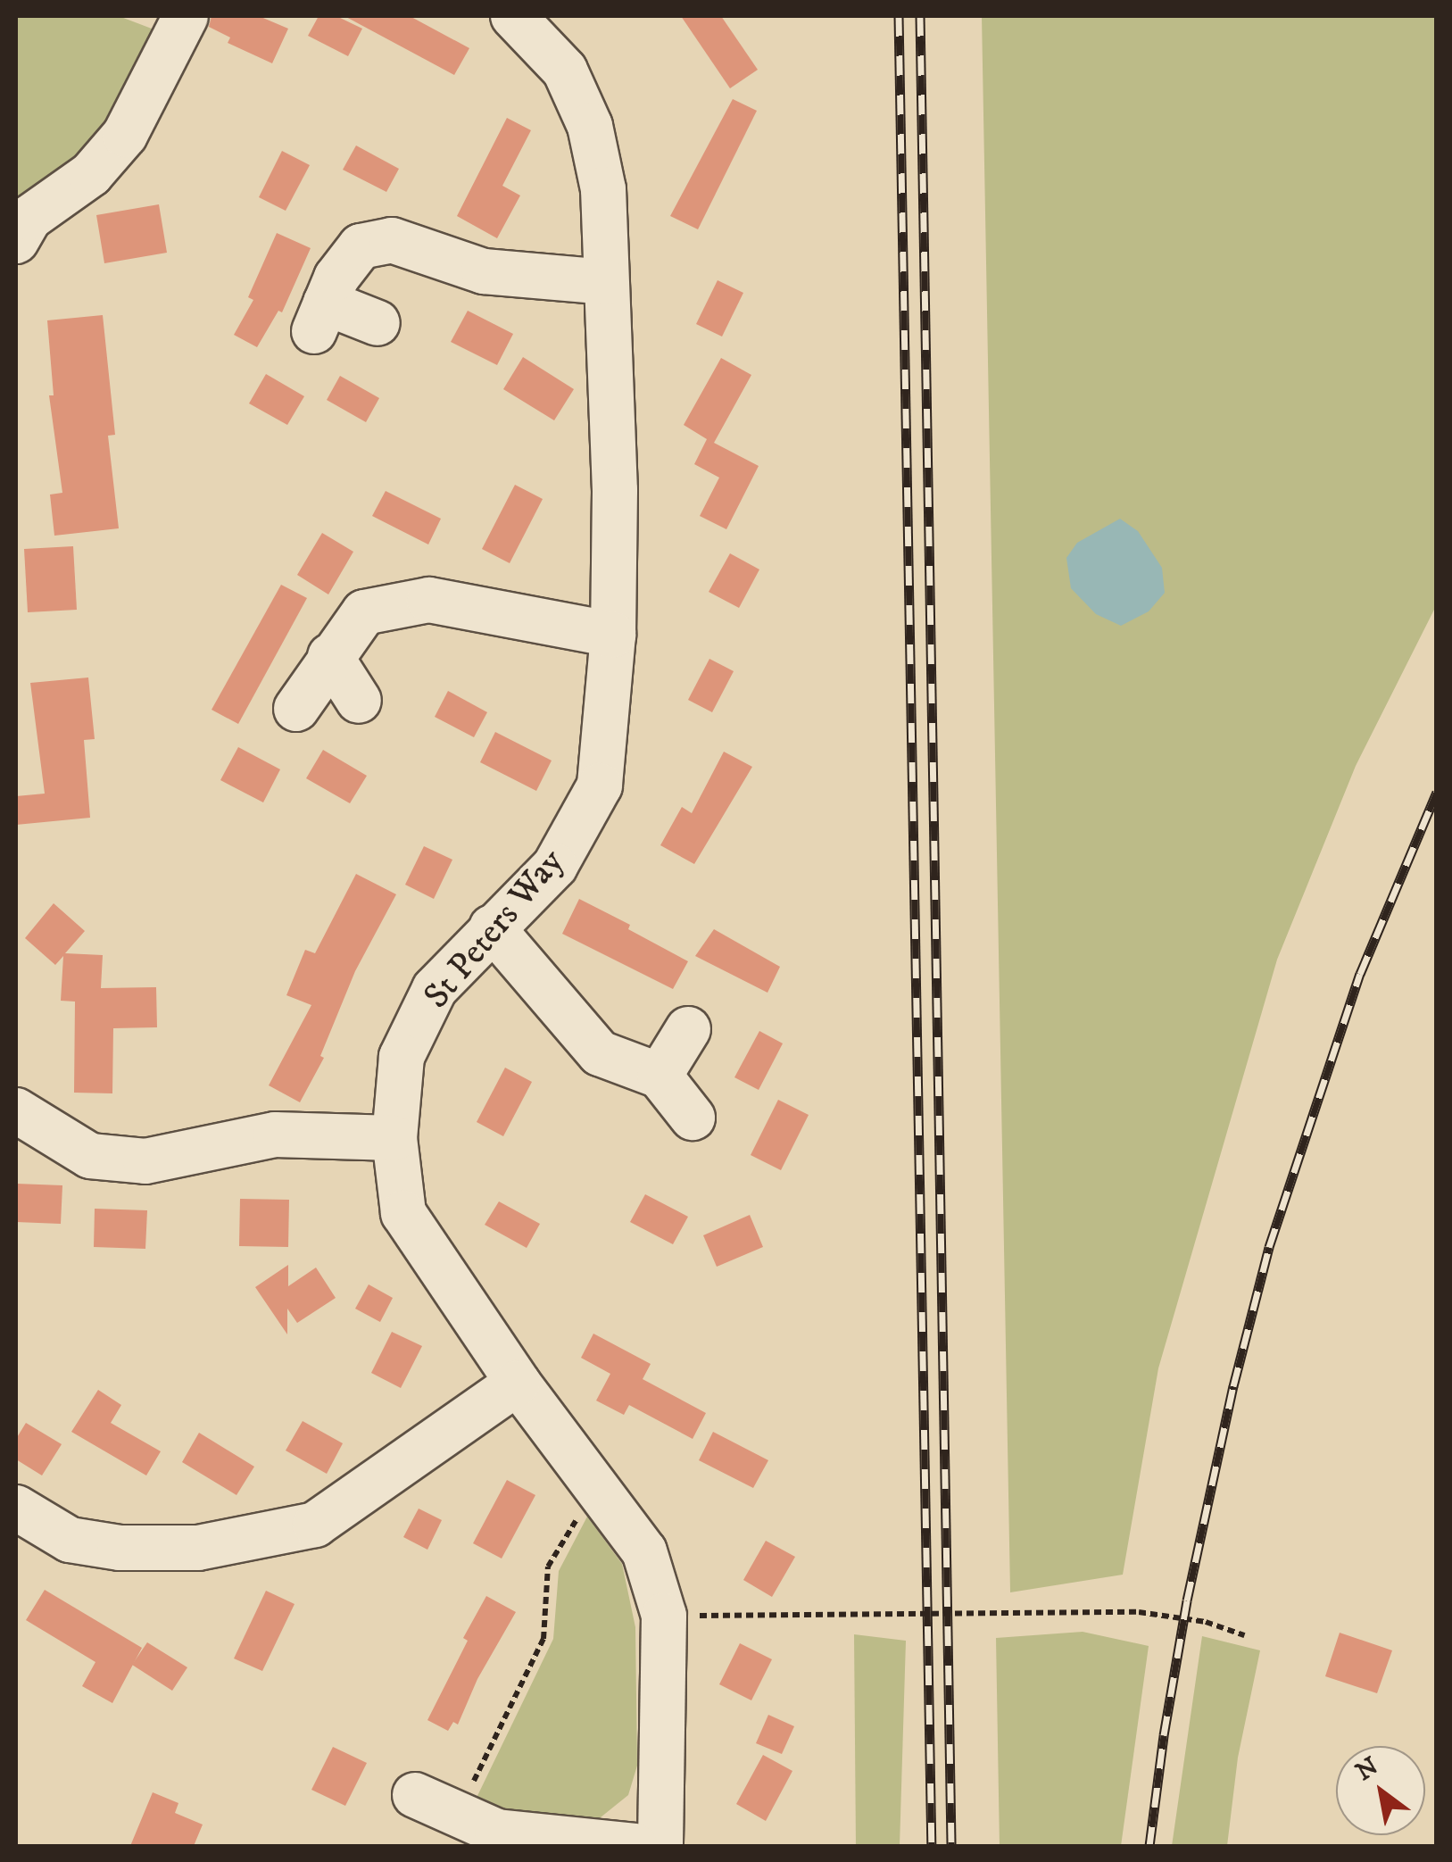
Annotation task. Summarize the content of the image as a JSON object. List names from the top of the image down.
{
  "streets": {
    "street": ["St Peters Way"]
  },
  "north": "top left"
}
